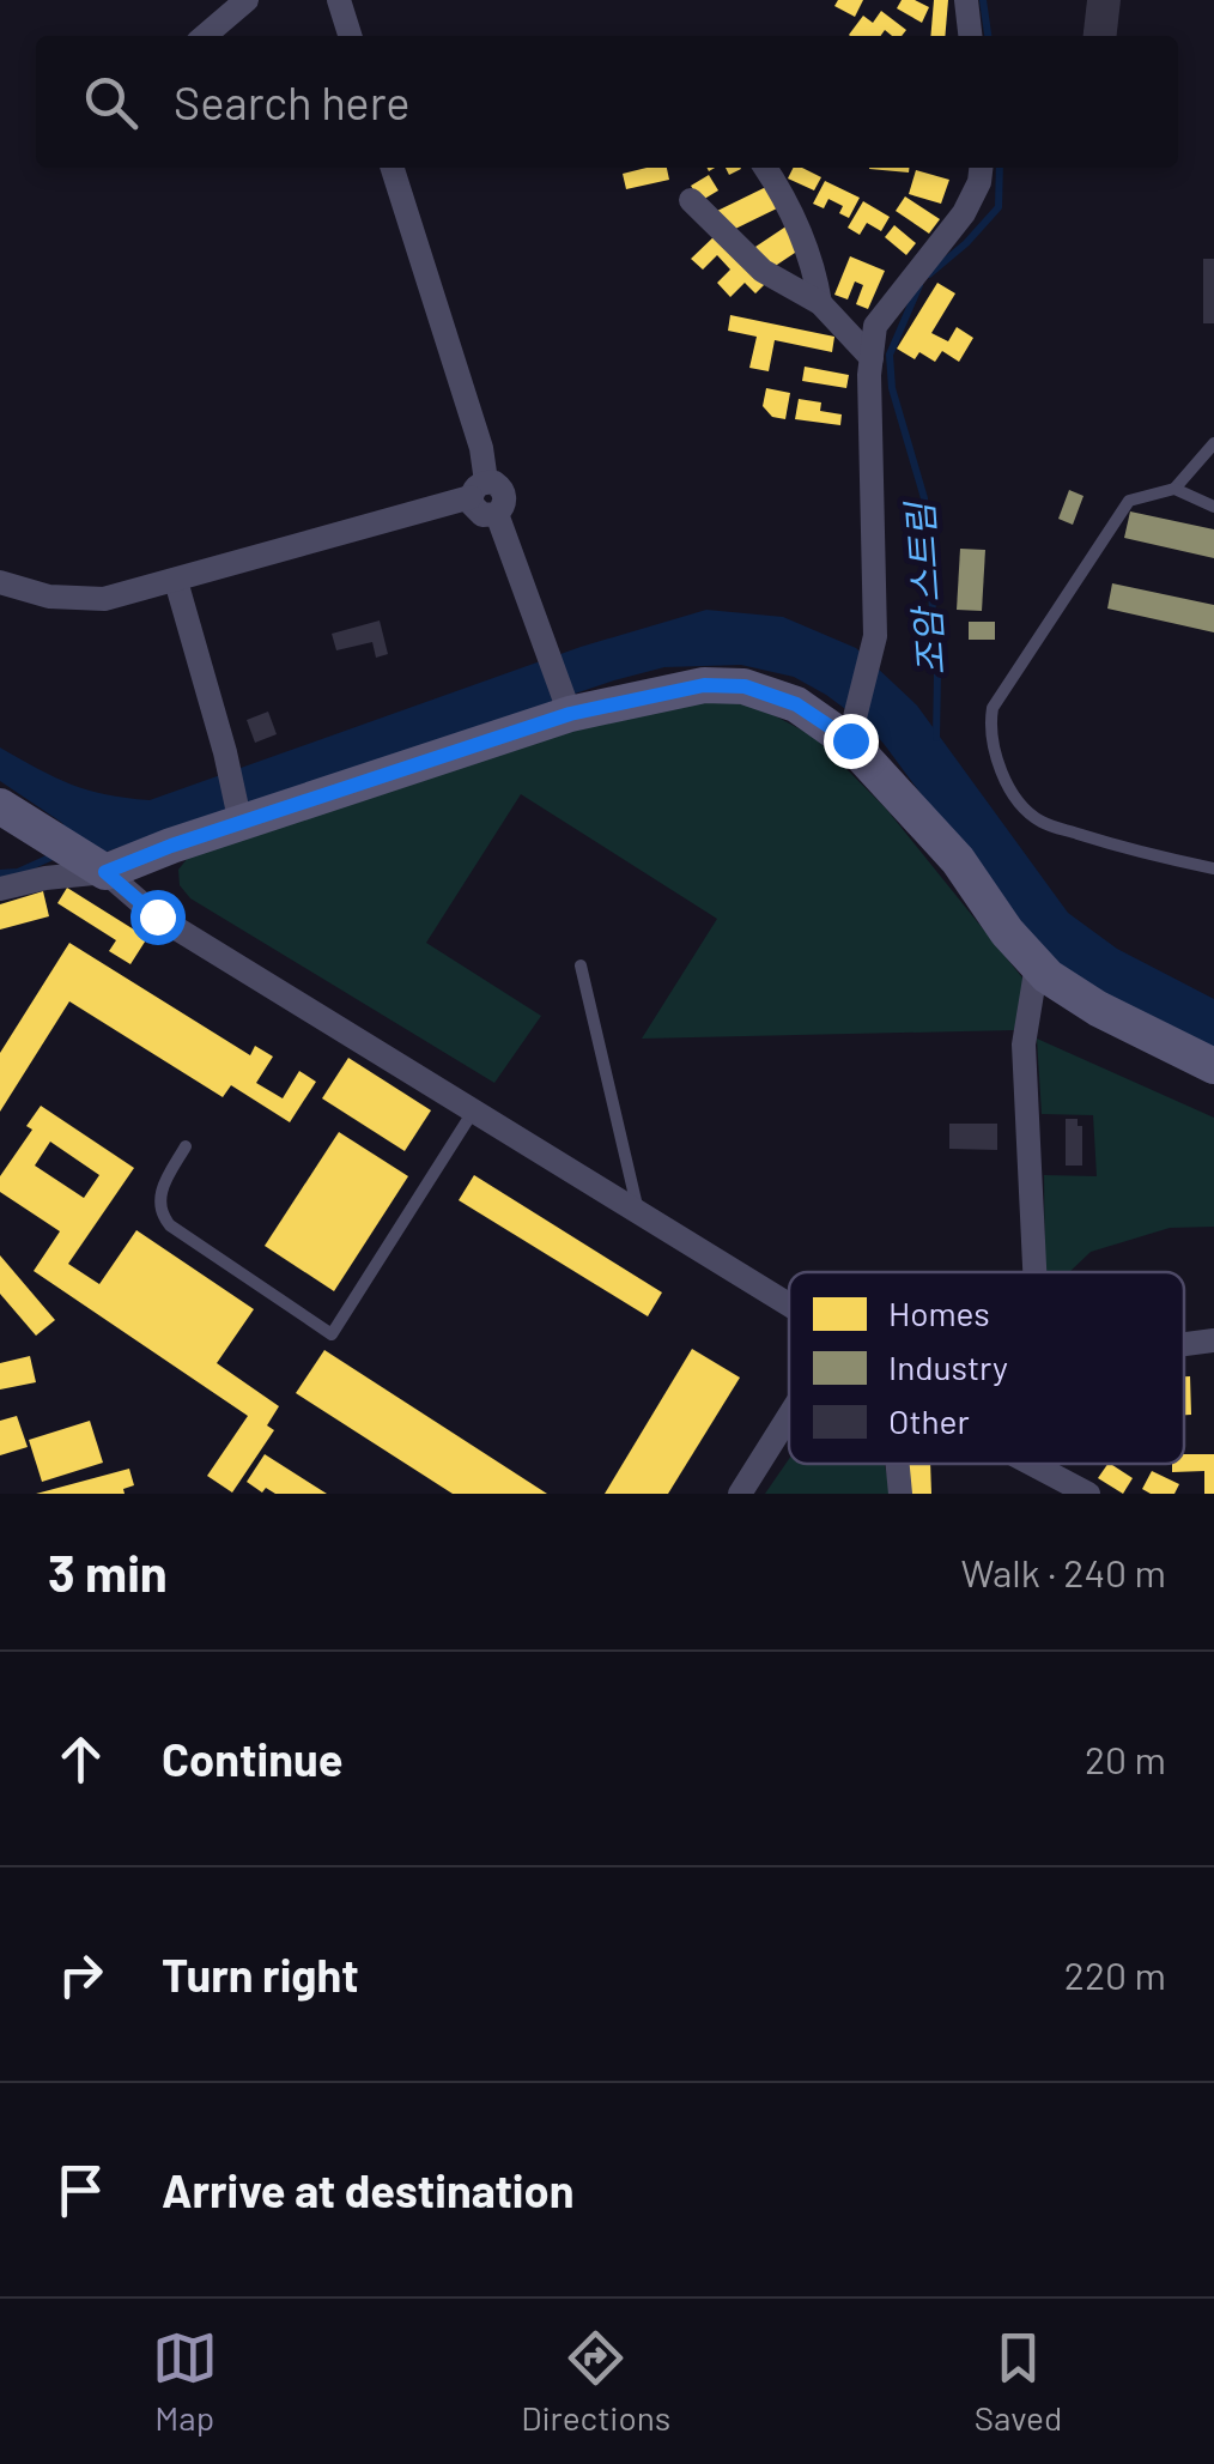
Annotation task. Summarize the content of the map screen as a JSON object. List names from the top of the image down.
{
  "water": ["조암 스트림"],
  "legend": ["Homes", "Industry", "Other"],
  "page": {
    "search": "Search here",
    "heading": ["3 min", "Walk · 240 m"],
    "list": [
      ["Continue", "20 m"],
      ["Turn right", "220 m"],
      "Arrive at destination"
    ],
    "nav": ["Map", "Directions", "Saved"]
  }
}
